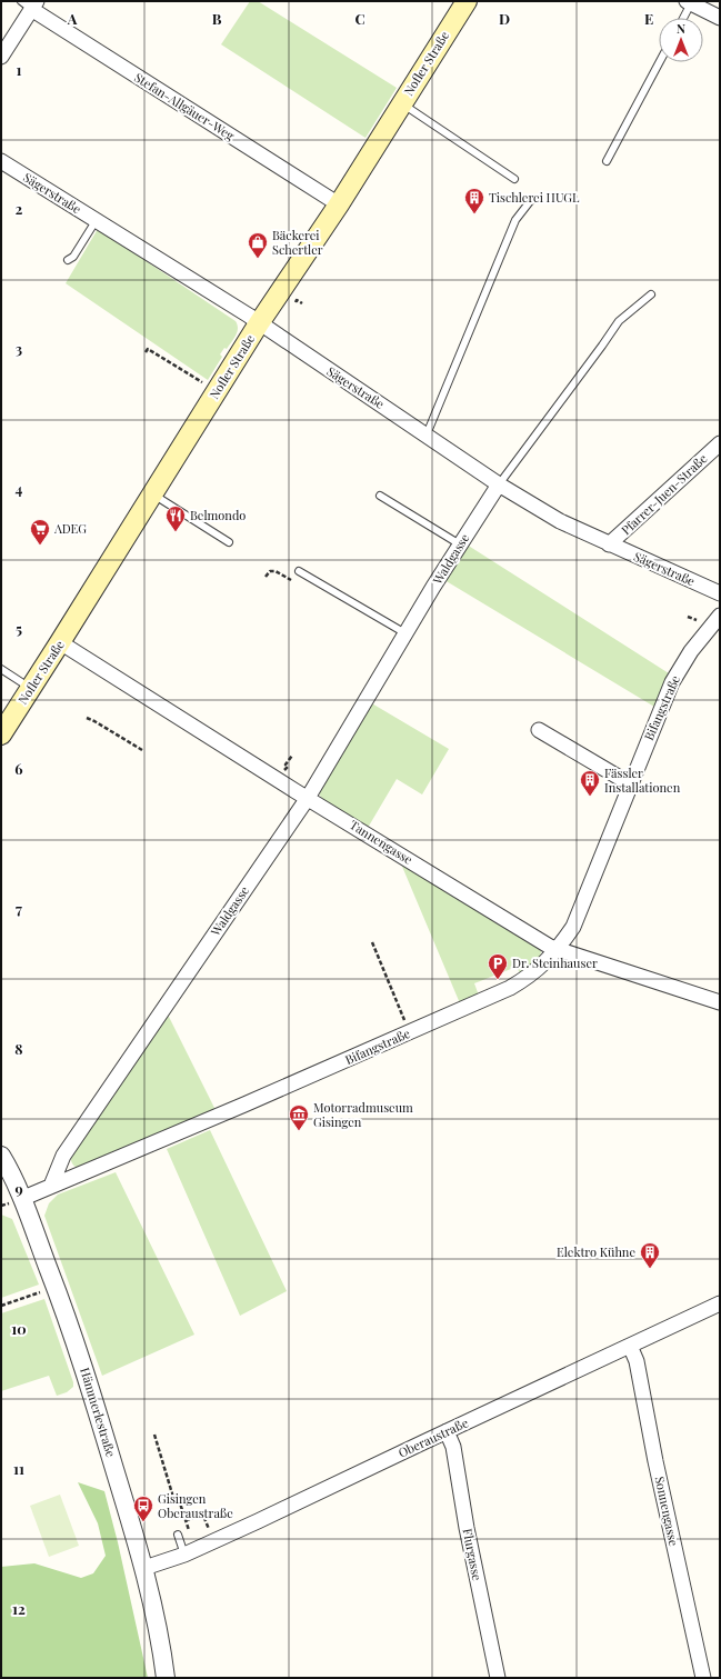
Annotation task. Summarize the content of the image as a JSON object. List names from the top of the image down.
{
  "streets": {
    "main road": ["Nofler Straße"],
    "street": [
      "Stefan-Allgäuer-Weg",
      "Sägerstraße",
      "Pfarrer-Juen-Straße",
      "Waldgasse",
      "Bifangstraße",
      "Tannengasse",
      "Hämmerlestraße",
      "Oberaustraße",
      "Sonnengasse",
      "Flurgasse"
    ]
  },
  "crossings": [
    ["Nofler Straße", "Stefan-Allgäuer-Weg"],
    ["Nofler Straße", "Sägerstraße"],
    ["Nofler Straße", "Tannengasse"],
    ["Sägerstraße", "Pfarrer-Juen-Straße"],
    ["Sägerstraße", "Waldgasse"],
    ["Waldgasse", "Bifangstraße"],
    ["Waldgasse", "Tannengasse"],
    ["Bifangstraße", "Tannengasse"],
    ["Bifangstraße", "Hämmerlestraße"],
    ["Hämmerlestraße", "Oberaustraße"],
    ["Oberaustraße", "Sonnengasse"],
    ["Oberaustraße", "Flurgasse"]
  ],
  "places": {
    "building": ["Tischlerei HUGL", "Fässler Installationen", "Elektro Kühne"],
    "shop": ["Bäckerei Schertler"],
    "restaurant": ["Belmondo"],
    "supermarket": ["ADEG"],
    "parking": ["Dr. Steinhauser"],
    "museum": ["Motorradmuseum Gisingen"],
    "bus stop": ["Gisingen Oberaustraße"]
  },
  "north": "top",
  "grid": {
    "columns": [
      "A",
      "B",
      "C",
      "D",
      "E"
    ],
    "rows": [
      "1",
      "2",
      "3",
      "4",
      "5",
      "6",
      "7",
      "8",
      "9",
      "10",
      "11",
      "12"
    ]
  }
}
